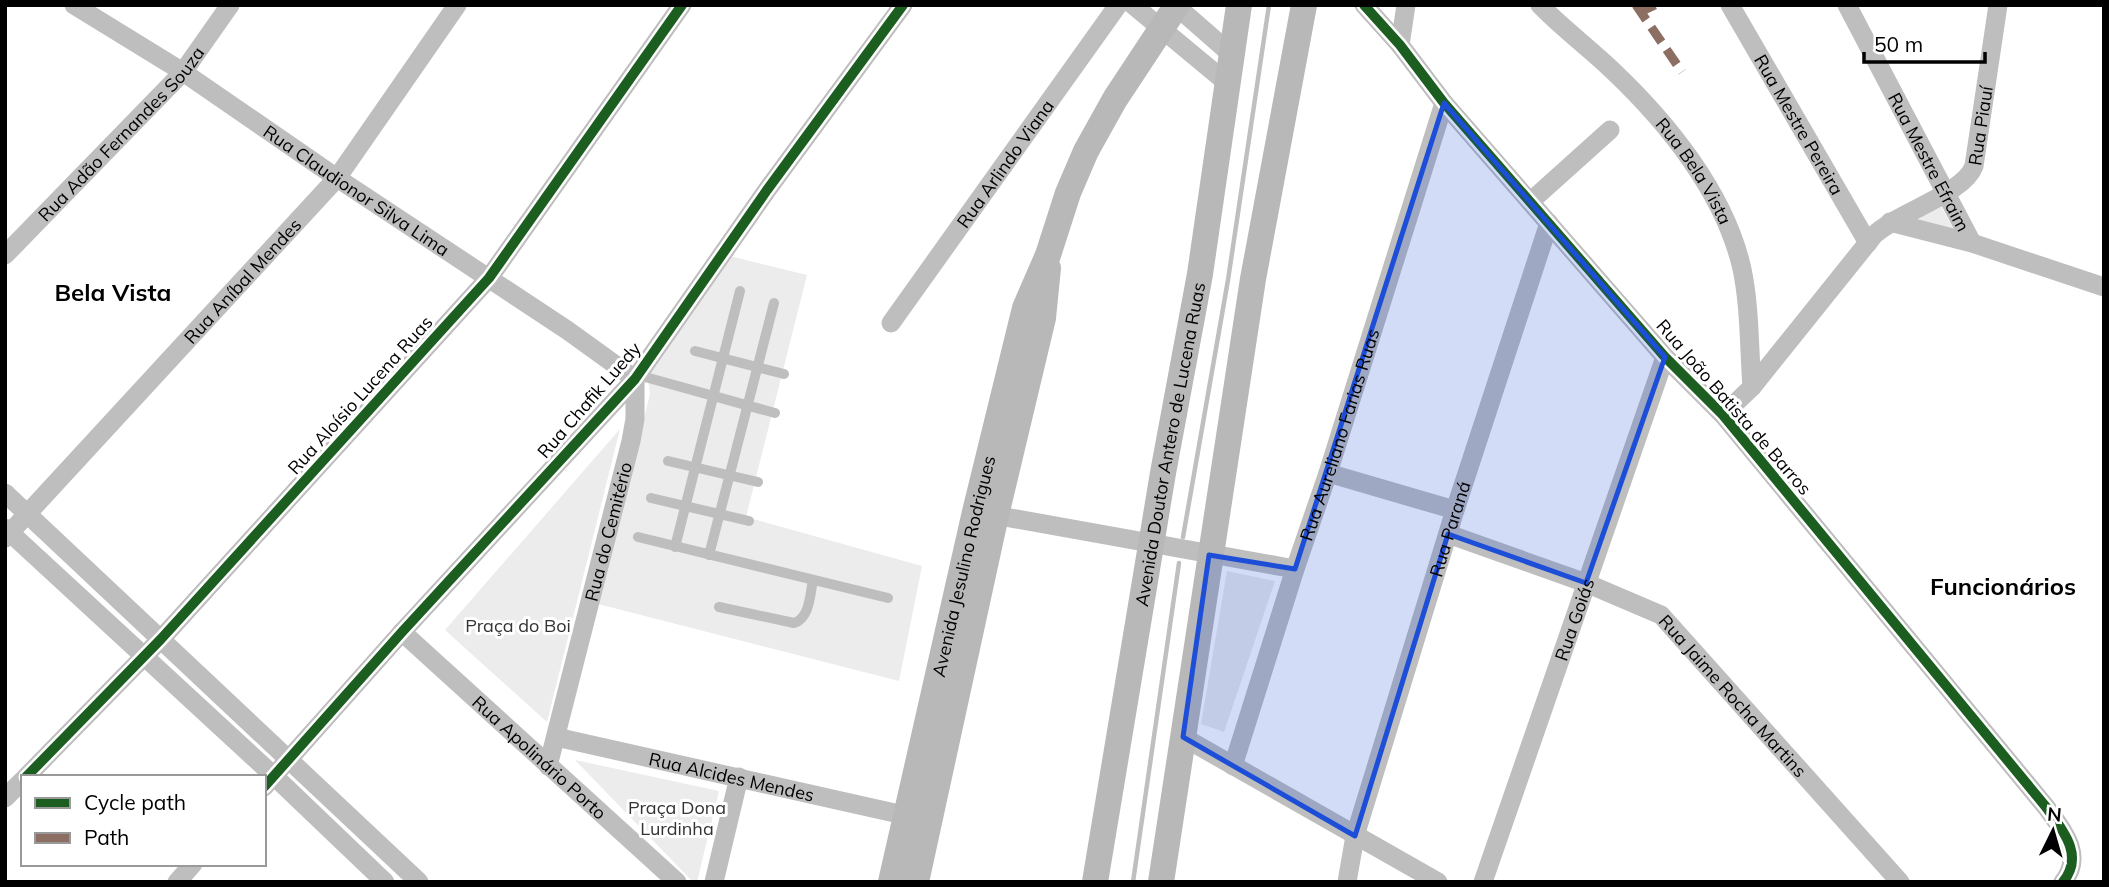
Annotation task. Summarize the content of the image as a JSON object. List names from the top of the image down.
{
  "streets": {
    "main road": ["Avenida Doutor Antero de Lucena Ruas", "Avenida Jesulino Rodrigues"],
    "street": [
      "Rua Mestre Pereira",
      "Rua Piauí",
      "Rua Adão Fernandes Souza",
      "Rua Mestre Efraim",
      "Rua Arlindo Viana",
      "Rua Bela Vista",
      "Rua Claudionor Silva Lima",
      "Rua Aníbal Mendes",
      "Rua Aloísio Lucena Ruas",
      "Rua Chafik Luedy",
      "Rua João Batista de Barros",
      "Rua Aureliano Farias Ruas",
      "Rua Paraná",
      "Rua do Cemitério",
      "Rua Goiás",
      "Rua Jaime Rocha Martins",
      "Rua Apolinário Porto",
      "Rua Alcides Mendes"
    ]
  },
  "crossings": [
    ["Rua Mestre Pereira", "Rua Piauí"],
    ["Rua Piauí", "Rua Mestre Efraim"],
    ["Rua Piauí", "Rua Bela Vista"],
    ["Rua Piauí", "Rua João Batista de Barros"],
    ["Rua Adão Fernandes Souza", "Rua Claudionor Silva Lima"],
    ["Rua Claudionor Silva Lima", "Rua Aníbal Mendes"],
    ["Rua Claudionor Silva Lima", "Rua Aloísio Lucena Ruas"],
    ["Rua Claudionor Silva Lima", "Rua Chafik Luedy"],
    ["Rua Claudionor Silva Lima", "Rua do Cemitério"],
    ["Rua Chafik Luedy", "Rua do Cemitério"],
    ["Rua Chafik Luedy", "Rua Apolinário Porto"],
    ["Rua João Batista de Barros", "Rua Aureliano Farias Ruas"],
    ["Rua João Batista de Barros", "Rua Paraná"],
    ["Rua João Batista de Barros", "Rua Goiás"],
    ["Rua Paraná", "Rua Jaime Rocha Martins"],
    ["Rua do Cemitério", "Rua Apolinário Porto"],
    ["Rua do Cemitério", "Rua Alcides Mendes"],
    ["Avenida Jesulino Rodrigues", "Rua Alcides Mendes"],
    ["Rua Goiás", "Rua Jaime Rocha Martins"]
  ],
  "districts": ["Bela Vista", "Funcionários"],
  "parks": ["Praça do Boi", "Praça Dona Lurdinha"],
  "legend": ["Cycle path", "Path"],
  "scale_bar": "50 m",
  "north": "top"
}
